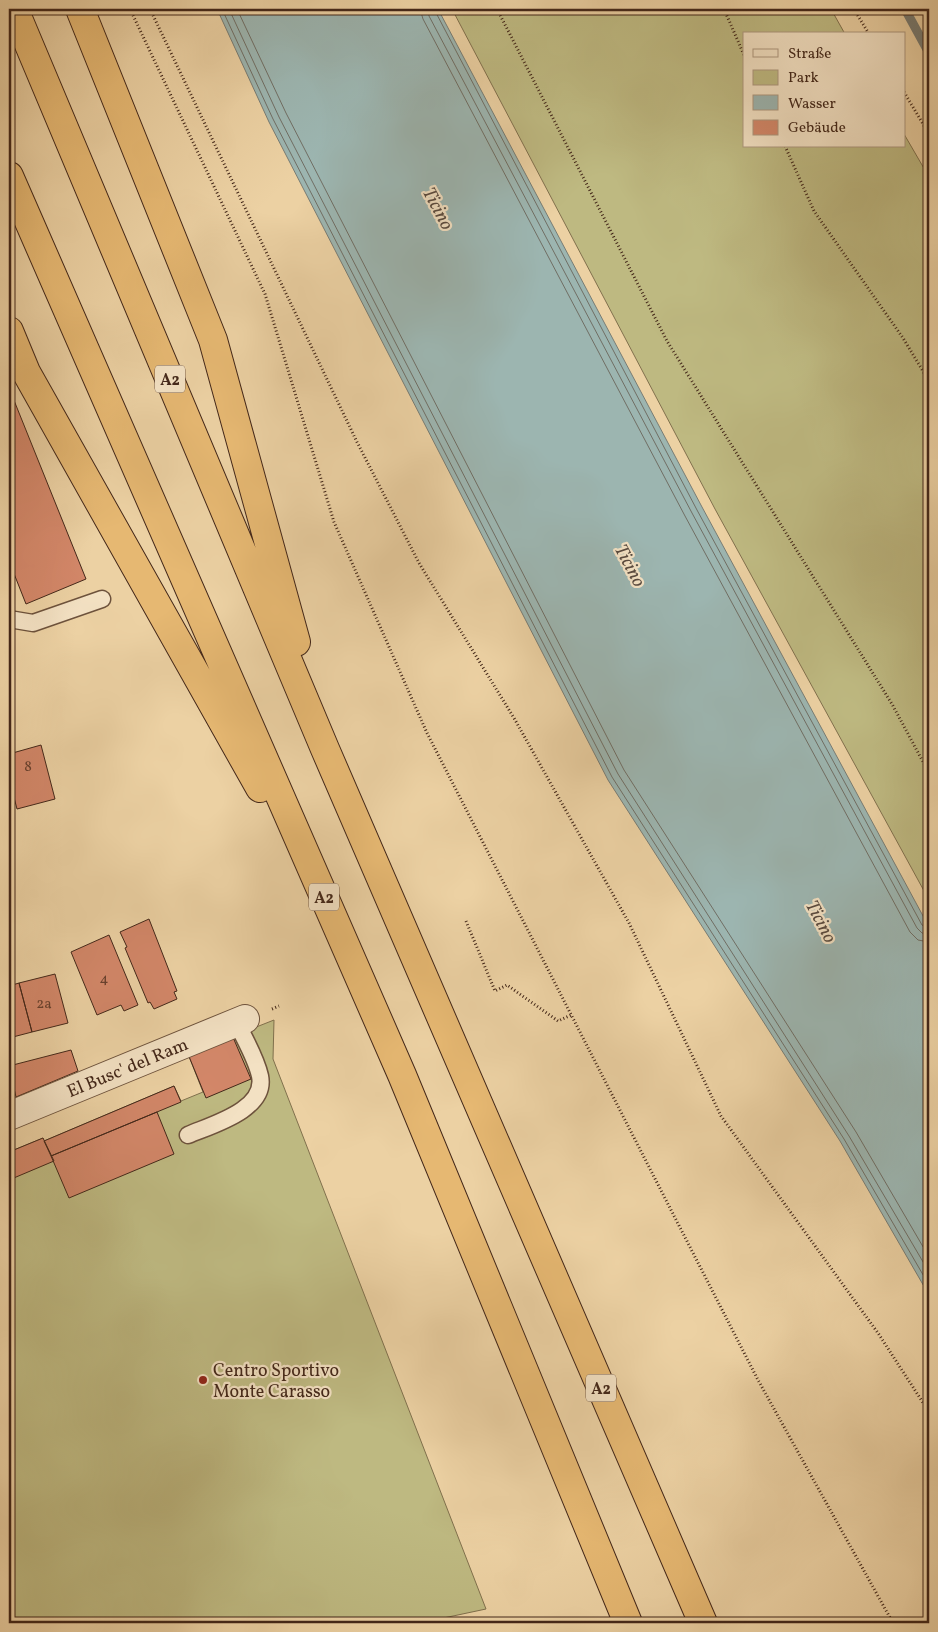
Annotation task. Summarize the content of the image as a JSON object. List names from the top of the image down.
{
  "streets": {
    "highway": ["A2"],
    "street": ["El Busc' del Ram"]
  },
  "water": ["Ticino"],
  "places": ["Centro Sportivo Monte Carasso"],
  "house_numbers": ["8", "4", "2a"],
  "legend": [
    "Straße",
    "Park",
    "Wasser",
    "Gebäude"
  ]
}
